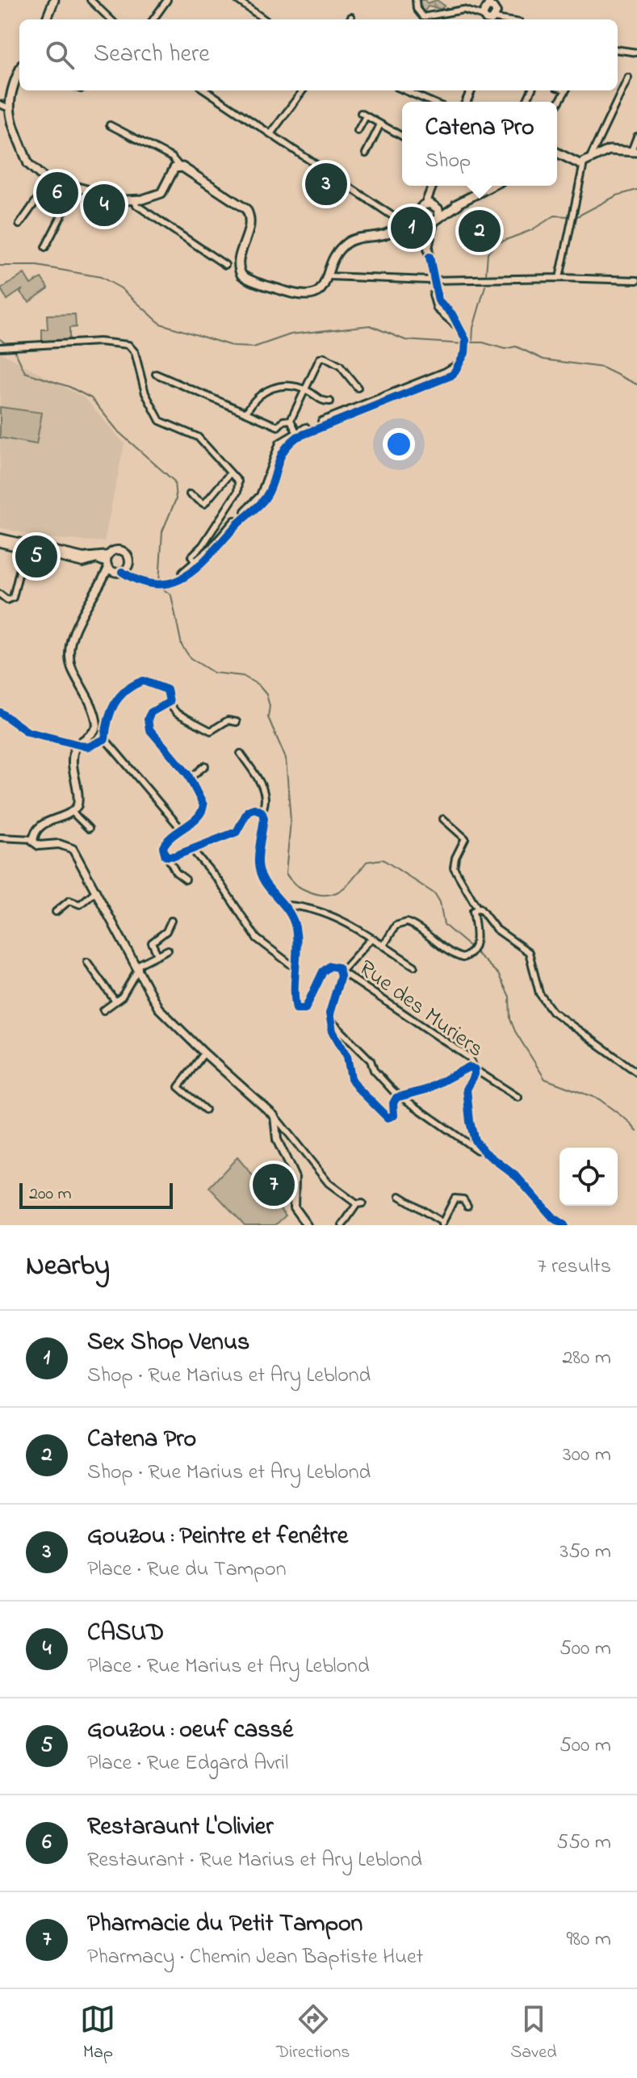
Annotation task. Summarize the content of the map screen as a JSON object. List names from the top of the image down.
{
  "streets": {
    "street": ["Rue des Muriers"]
  },
  "scale_bar": "200 m",
  "page": {
    "search": "Search here",
    "popup": ["Catena Pro", "Shop"],
    "pins": [
      "3",
      "6",
      "4",
      "1",
      "2",
      "5",
      "7"
    ],
    "scale": "200 m",
    "heading": ["Nearby", "7 results"],
    "list": [
      {
        "mark": "1",
        "name": "Sex Shop Venus",
        "note": "Shop · Rue Marius et Ary Leblond",
        "value": "280 m"
      },
      {
        "mark": "2",
        "name": "Catena Pro",
        "note": "Shop · Rue Marius et Ary Leblond",
        "value": "300 m"
      },
      {
        "mark": "3",
        "name": "Gouzou : Peintre et fenêtre",
        "note": "Place · Rue du Tampon",
        "value": "350 m"
      },
      {
        "mark": "4",
        "name": "CASUD",
        "note": "Place · Rue Marius et Ary Leblond",
        "value": "500 m"
      },
      {
        "mark": "5",
        "name": "Gouzou : oeuf cassé",
        "note": "Place · Rue Edgard Avril",
        "value": "500 m"
      },
      {
        "mark": "6",
        "name": "Restaraunt L'Olivier",
        "note": "Restaurant · Rue Marius et Ary Leblond",
        "value": "550 m"
      },
      {
        "mark": "7",
        "name": "Pharmacie du Petit Tampon",
        "note": "Pharmacy · Chemin Jean Baptiste Huet",
        "value": "980 m"
      }
    ],
    "nav": ["Map", "Directions", "Saved"]
  }
}
